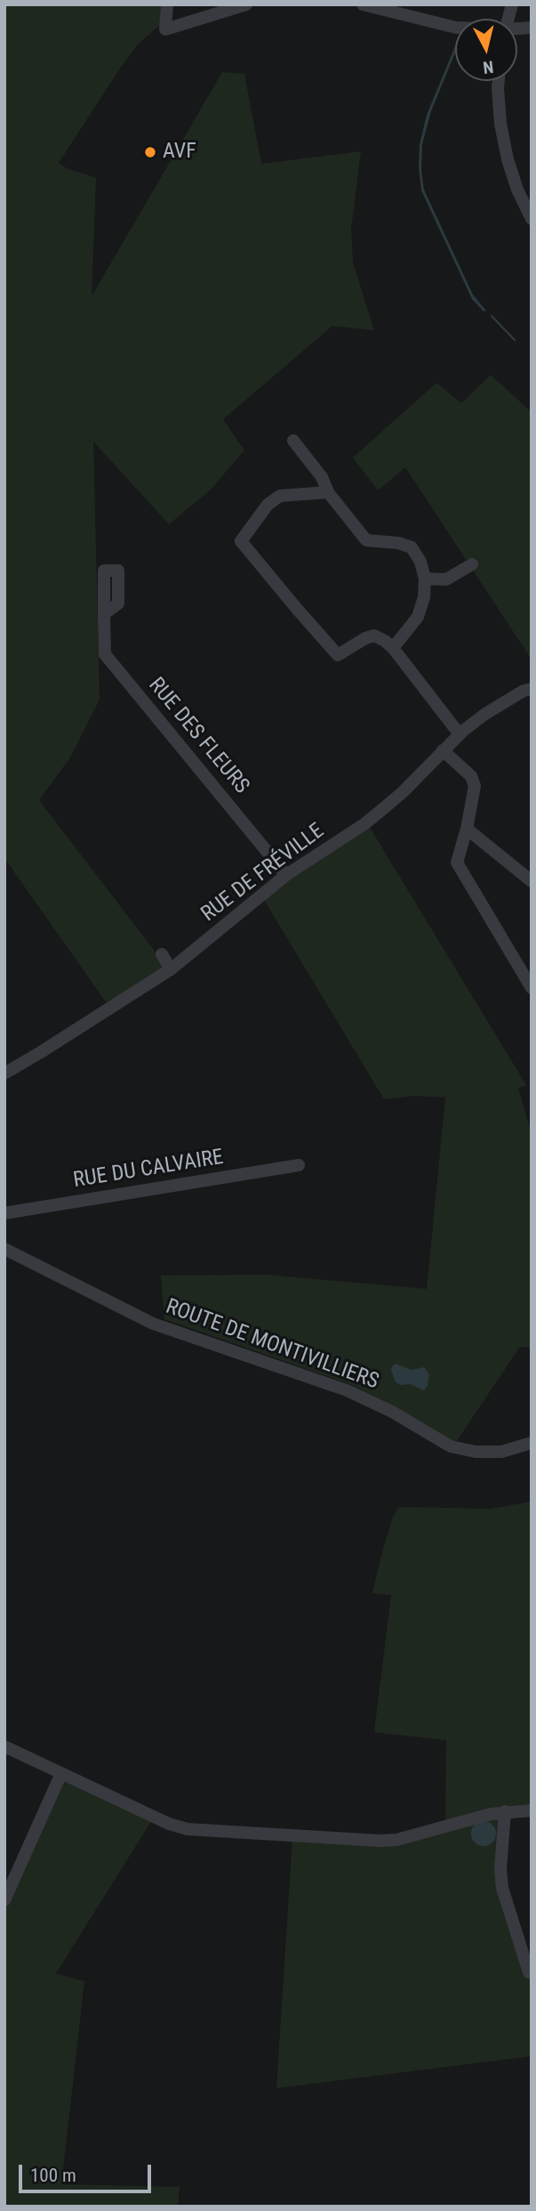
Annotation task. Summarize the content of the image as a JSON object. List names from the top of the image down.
{
  "streets": {
    "street": [
      "RUE DES FLEURS",
      "RUE DE FRÉVILLE",
      "RUE DU CALVAIRE",
      "ROUTE DE MONTIVILLIERS"
    ]
  },
  "crossings": [
    ["RUE DES FLEURS", "RUE DE FRÉVILLE"]
  ],
  "places": ["AVF"],
  "scale_bar": "100 m",
  "north": "bottom"
}
